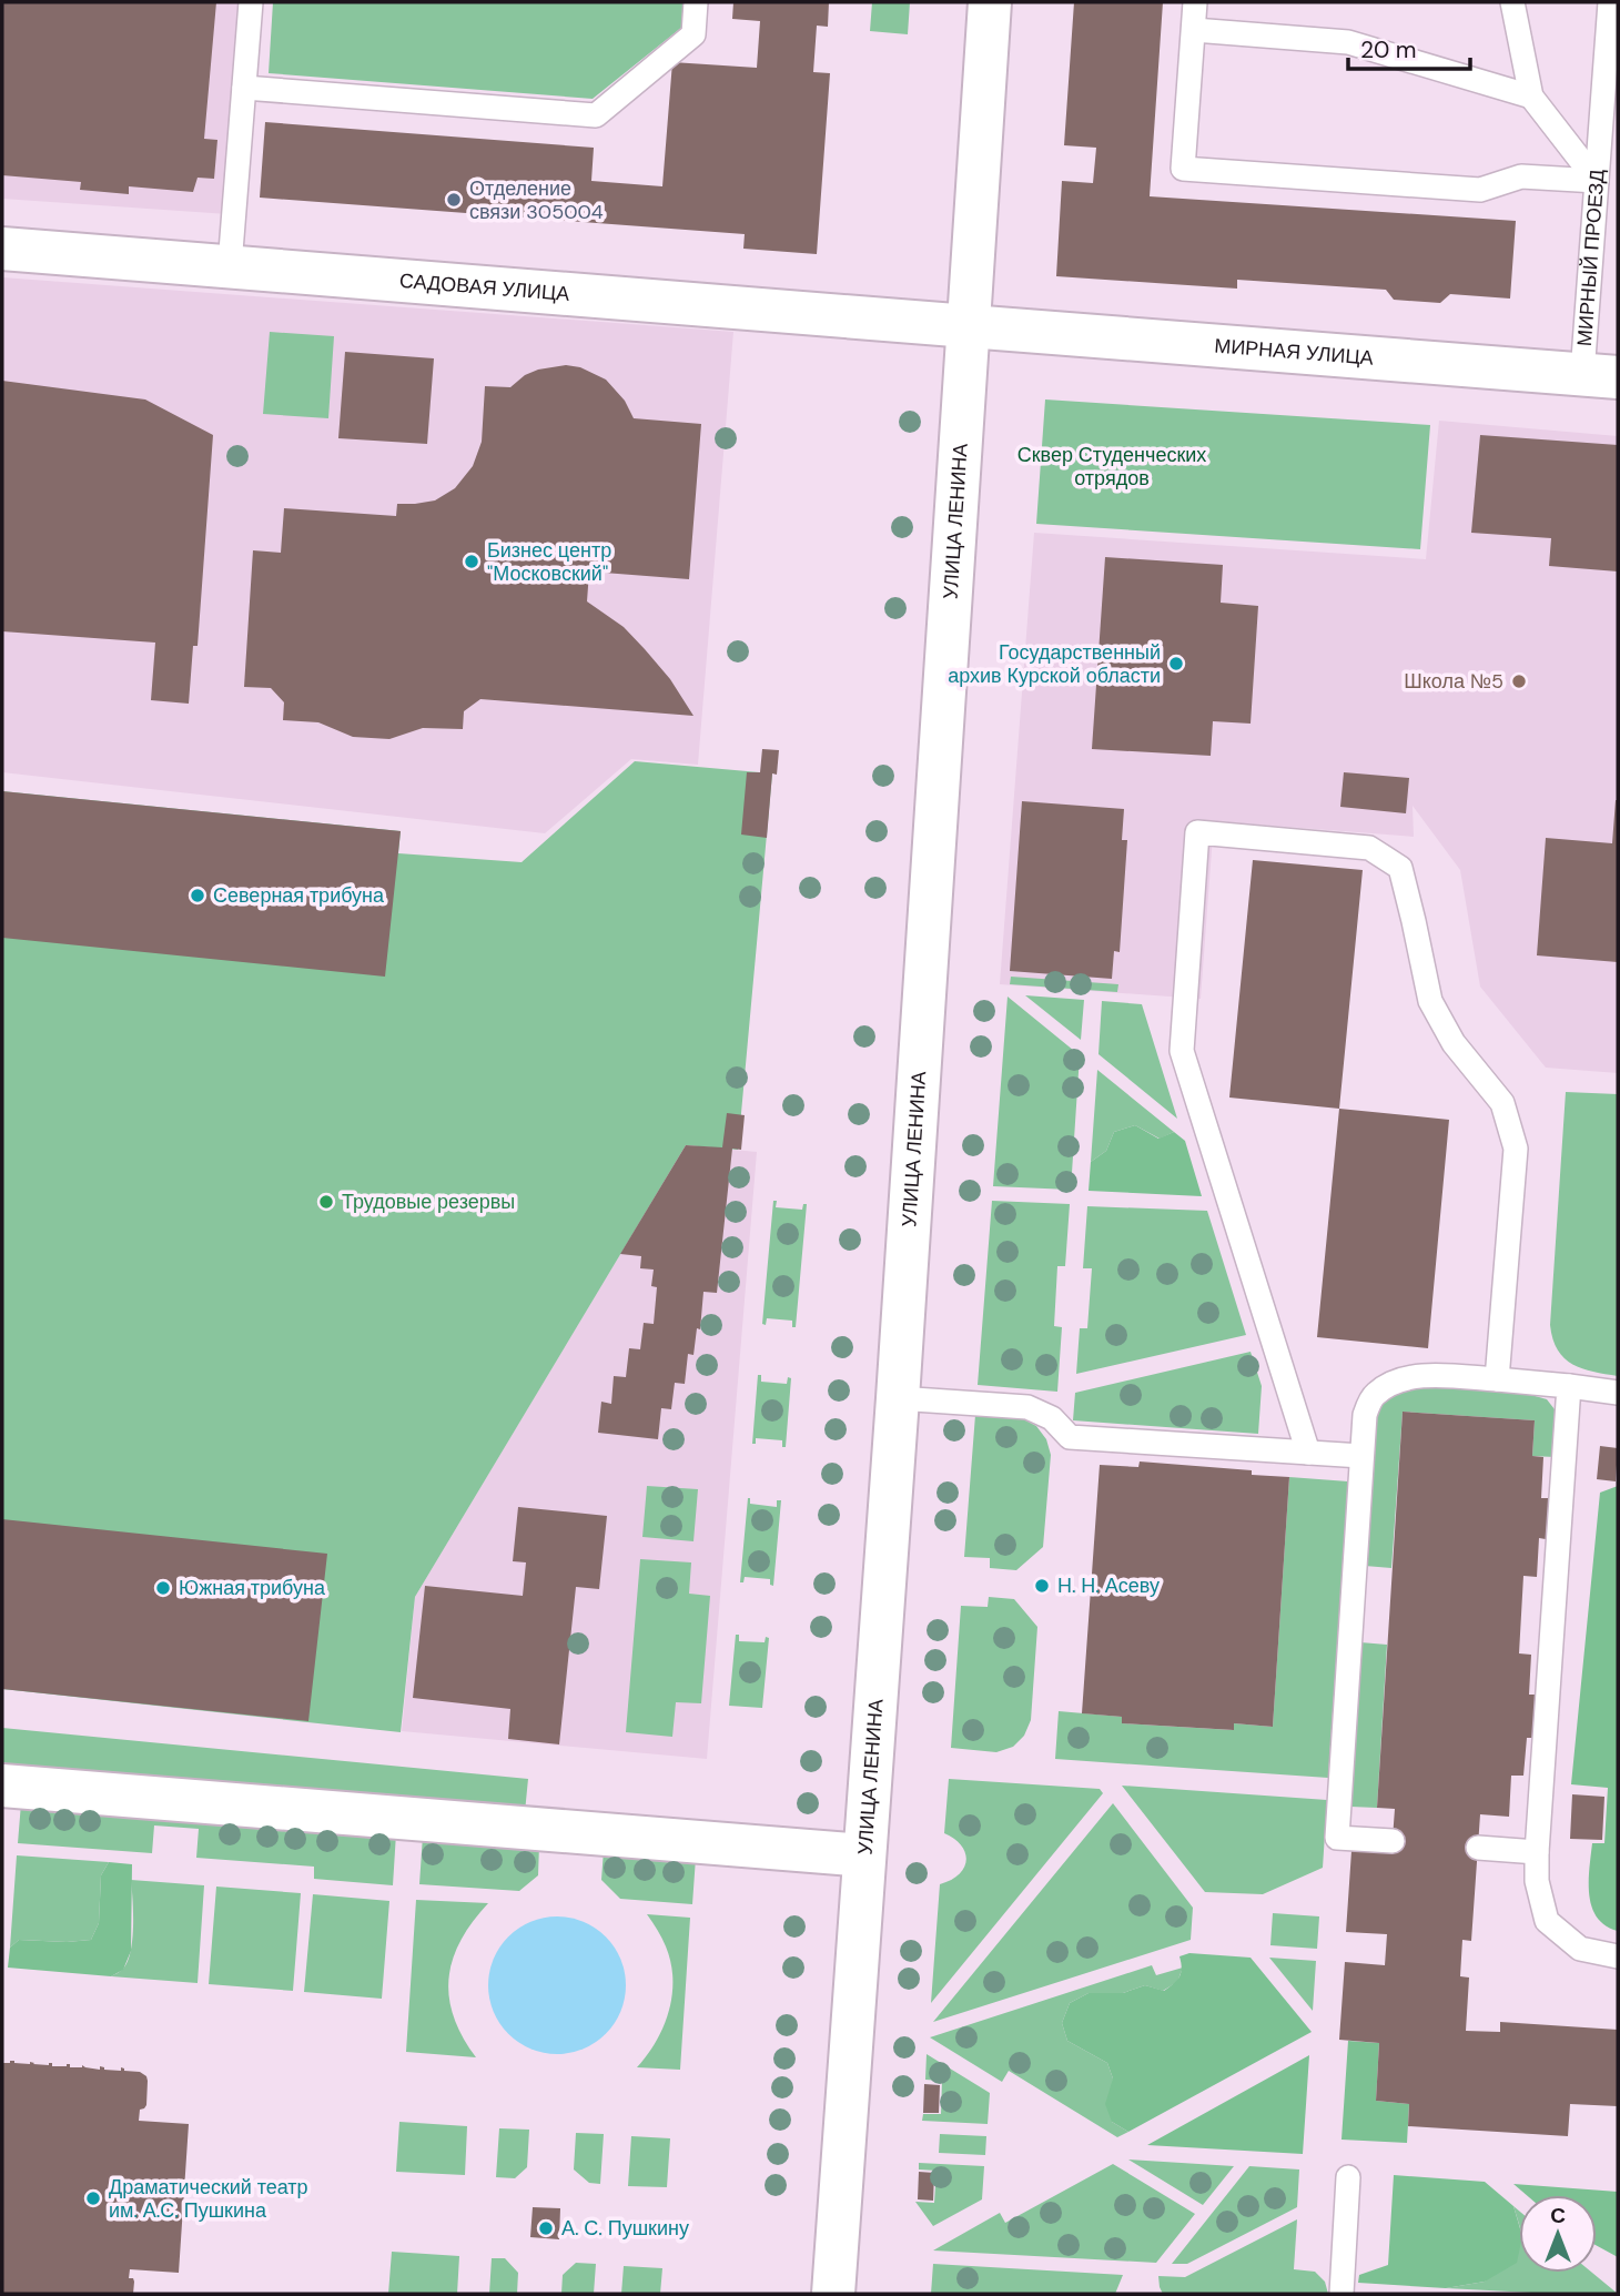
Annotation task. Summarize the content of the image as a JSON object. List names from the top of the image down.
{
  "streets": {
    "main road": ["САДОВАЯ УЛИЦА", "МИРНАЯ УЛИЦА", "УЛИЦА ЛЕНИНА"],
    "lane": ["МИРНЫЙ ПРОЕЗД"]
  },
  "crossings": [
    ["МИРНЫЙ ПРОЕЗД", "МИРНАЯ УЛИЦА"],
    ["САДОВАЯ УЛИЦА", "МИРНАЯ УЛИЦА"],
    ["САДОВАЯ УЛИЦА", "УЛИЦА ЛЕНИНА"],
    ["МИРНАЯ УЛИЦА", "УЛИЦА ЛЕНИНА"]
  ],
  "parks": ["Сквер Студенческих отрядов"],
  "places": [
    "Отделение связи 305004",
    "Бизнес центр \"Московский\"",
    "Государственный архив Курской области",
    "Школа №5",
    "Северная трибуна",
    "Трудовые резервы",
    "Н. Н. Асеву",
    "Южная трибуна",
    "Драматический театр им. А.С. Пушкина",
    "А. С. Пушкину"
  ],
  "scale_bar": "20 m",
  "north": "top"
}
